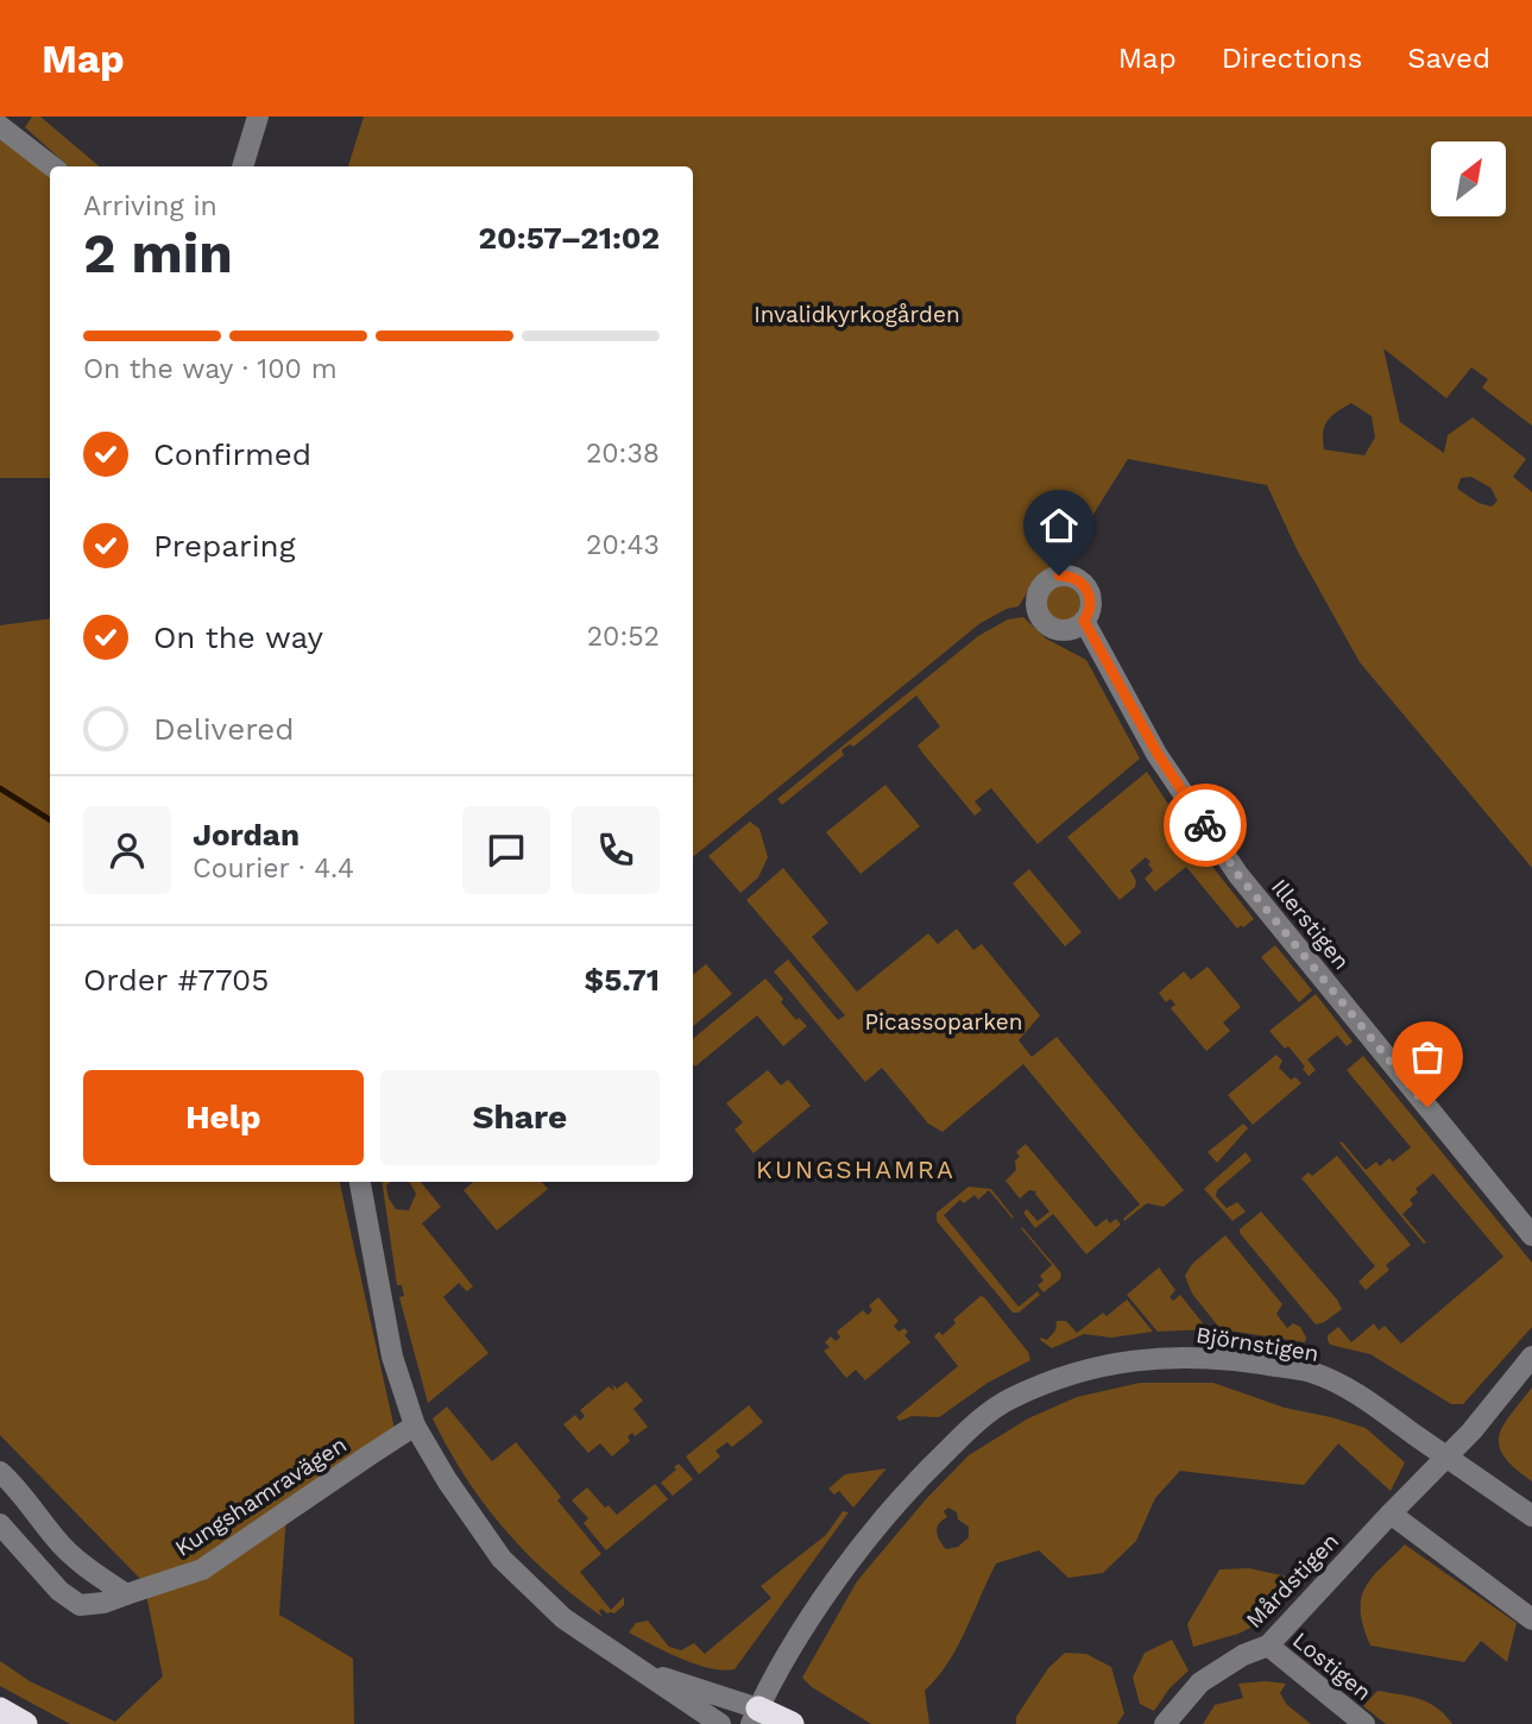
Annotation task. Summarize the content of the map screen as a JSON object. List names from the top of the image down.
{
  "streets": {
    "street": [
      "Illerstigen",
      "Björnstigen",
      "Kungshamravägen",
      "Mårdstigen",
      "Lostigen"
    ]
  },
  "crossings": [
    ["Björnstigen", "Mårdstigen"],
    ["Mårdstigen", "Lostigen"]
  ],
  "districts": ["KUNGSHAMRA"],
  "parks": ["Invalidkyrkogården", "Picassoparken"],
  "north": "top right",
  "page": {
    "header": "Map",
    "nav": ["Map", "Directions", "Saved"],
    "heading": ["2 min", "Arriving in", "20:57–21:02"],
    "panel": [
      "Jordan",
      "Courier · 4.4",
      "Order #7705",
      "$5.71"
    ],
    "bar": "On the way · 100 m",
    "list": [
      ["Confirmed", "20:38"],
      ["Preparing", "20:43"],
      ["On the way", "20:52"],
      "Delivered"
    ],
    "buttons": ["Help", "Share"]
  }
}
